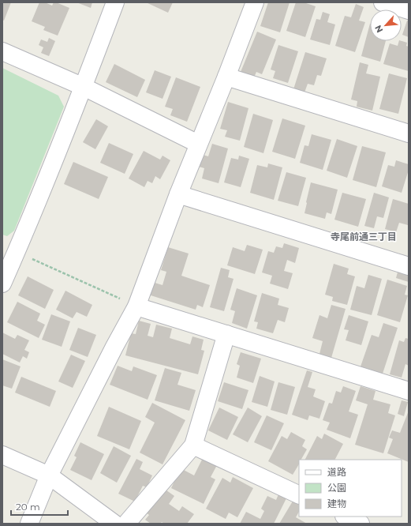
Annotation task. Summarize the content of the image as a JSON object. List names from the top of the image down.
{
  "districts": ["寺尾前通三丁目"],
  "legend": ["道路", "公園", "建物"],
  "scale_bar": "20 m",
  "north": "bottom left"
}
